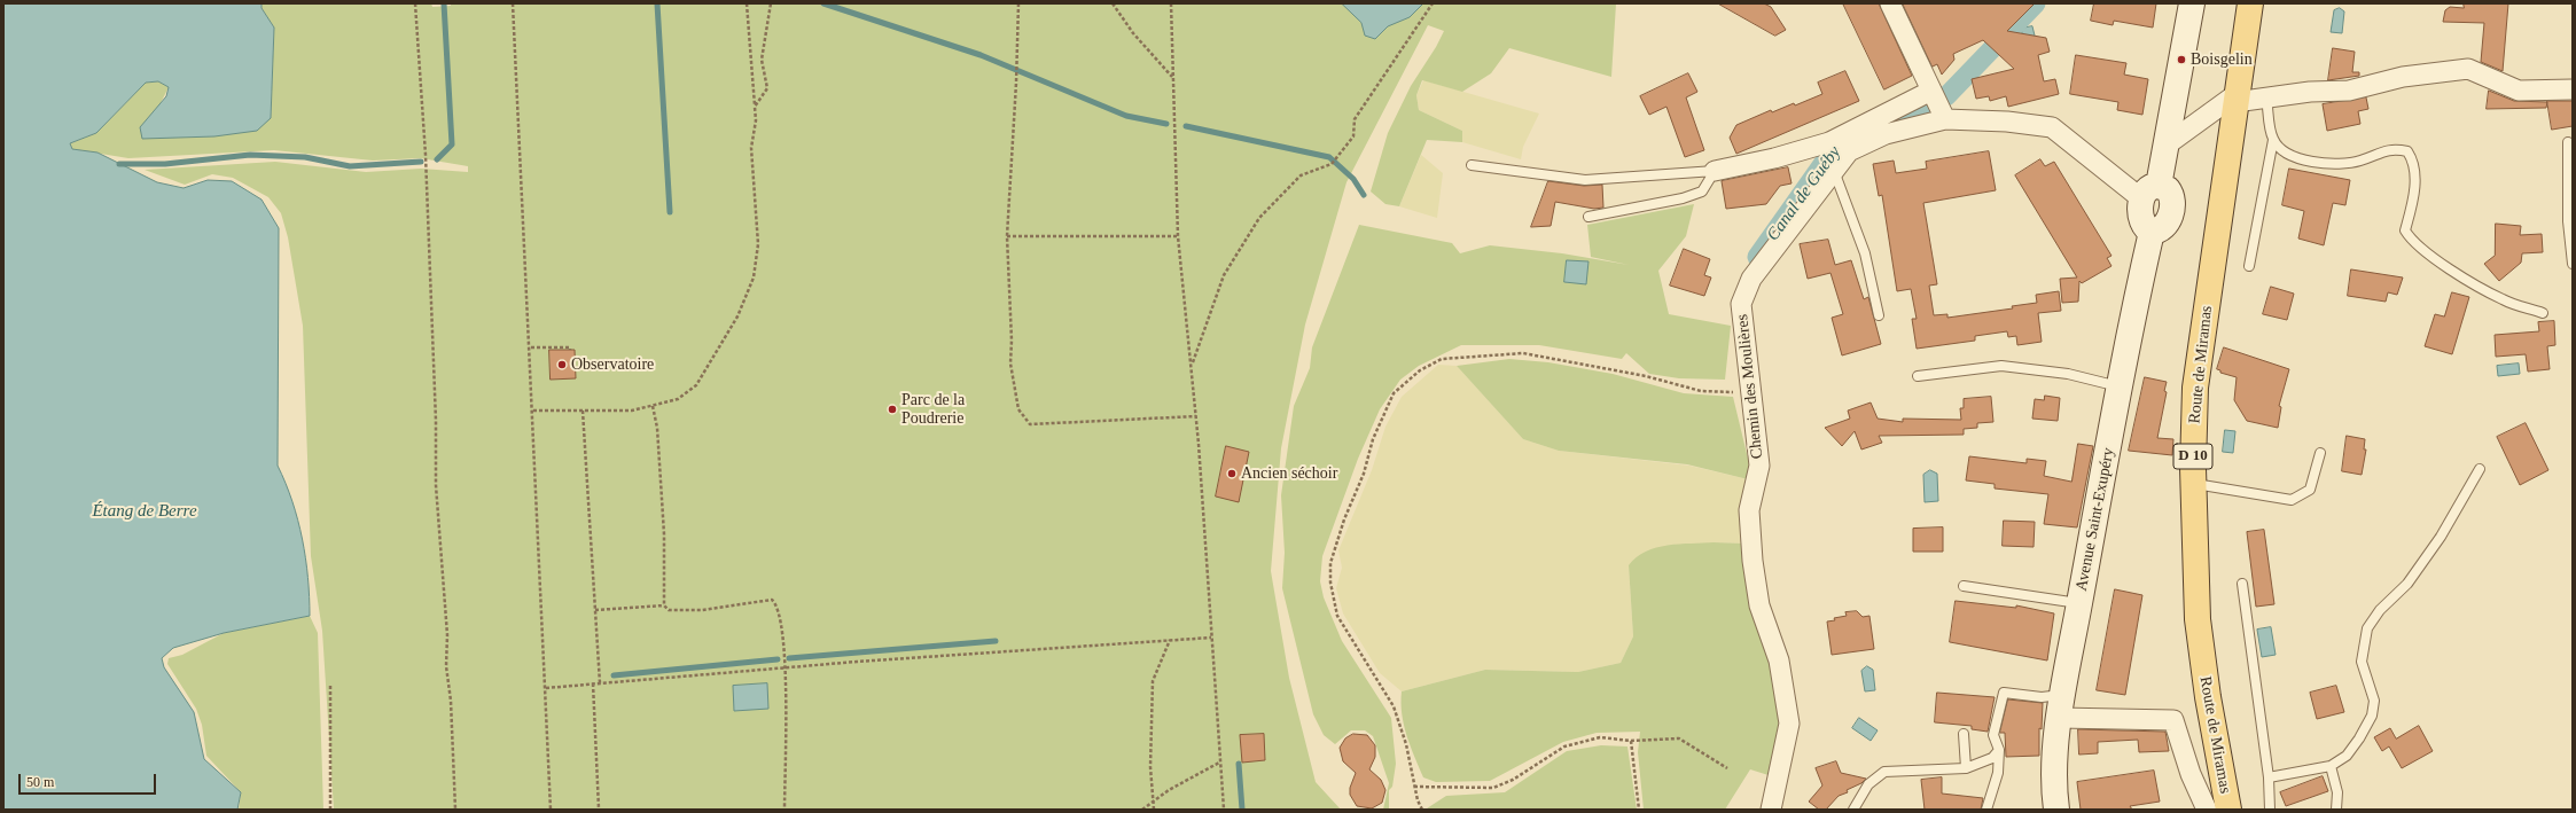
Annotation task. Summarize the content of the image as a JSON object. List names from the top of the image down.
{
  "streets": {
    "main road": ["Route de Miramas", "D 10"],
    "street": ["Chemin des Moulières", "Avenue Saint-Exupéry"]
  },
  "crossings": [
    ["Chemin des Moulières", "Avenue Saint-Exupéry"]
  ],
  "water": ["Canal de Guéby", "Étang de Berre"],
  "places": [
    "Boisgelin",
    "Observatoire",
    "Parc de la Poudrerie",
    "Ancien séchoir"
  ],
  "scale_bar": "50 m"
}
